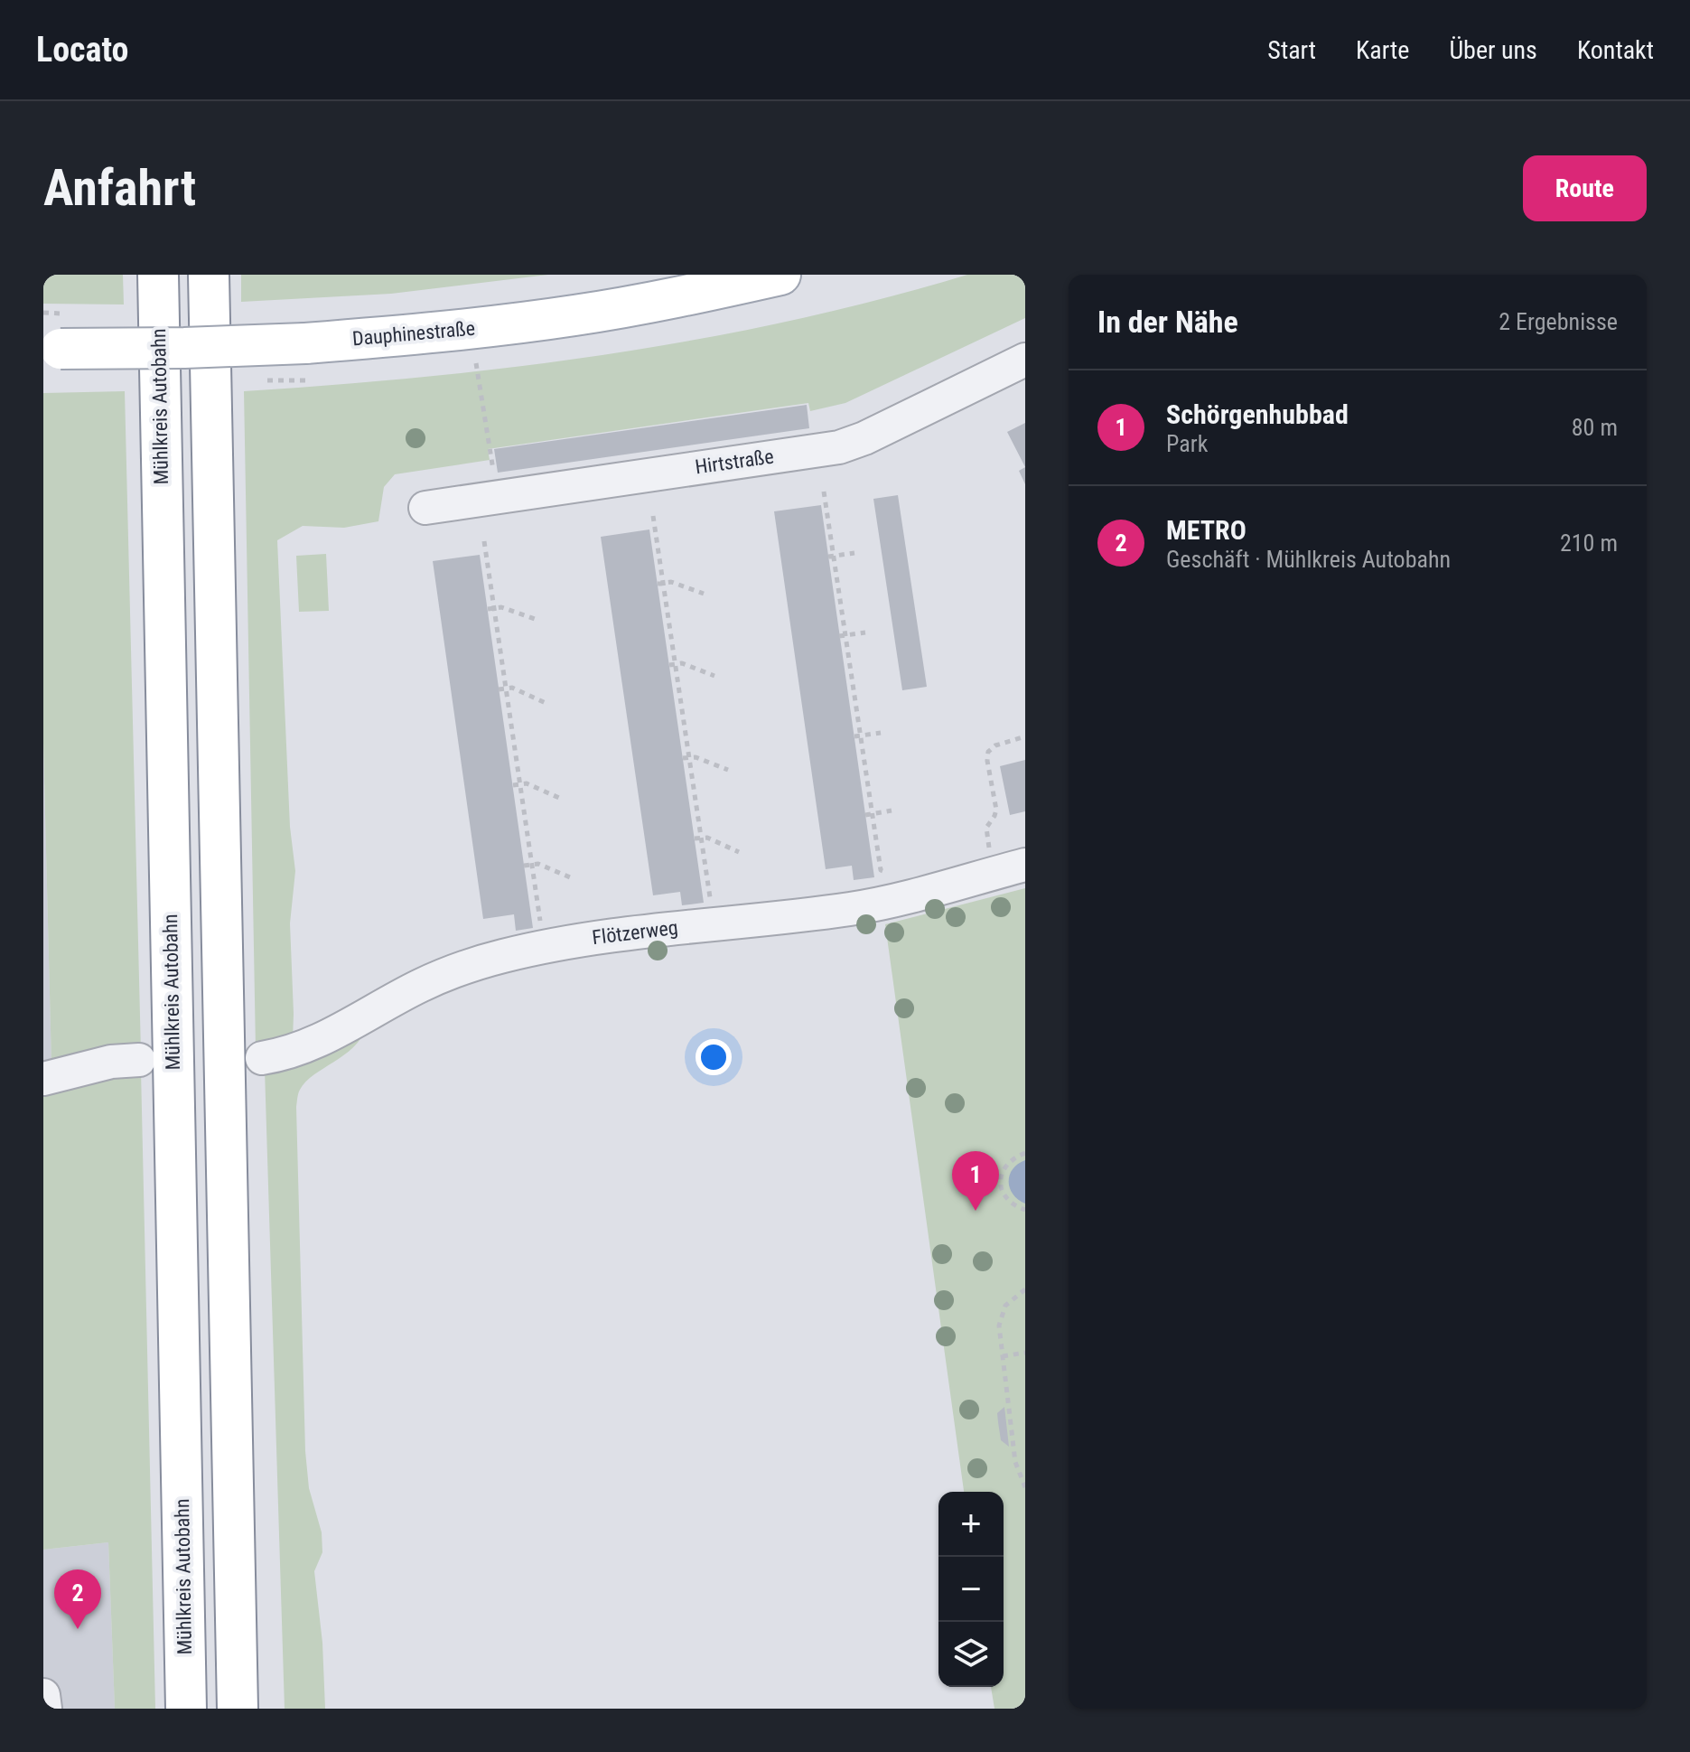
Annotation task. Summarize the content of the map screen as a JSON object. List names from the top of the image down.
{
  "streets": {
    "main road": ["Dauphinestraße", "Mühlkreis Autobahn"],
    "street": ["Hirtstraße", "Flötzerweg"]
  },
  "page": {
    "header": "Locato",
    "nav": [
      "Start",
      "Karte",
      "Über uns",
      "Kontakt"
    ],
    "buttons": "Route",
    "title": "Anfahrt",
    "heading": ["In der Nähe", "2 Ergebnisse"],
    "list": [
      {
        "mark": "1",
        "name": "Schörgenhubbad",
        "note": "Park",
        "value": "80 m"
      },
      {
        "mark": "2",
        "name": "METRO",
        "note": "Geschäft · Mühlkreis Autobahn",
        "value": "210 m"
      }
    ],
    "pins": ["1", "2"],
    "map_buttons": ["+", "−"]
  }
}
